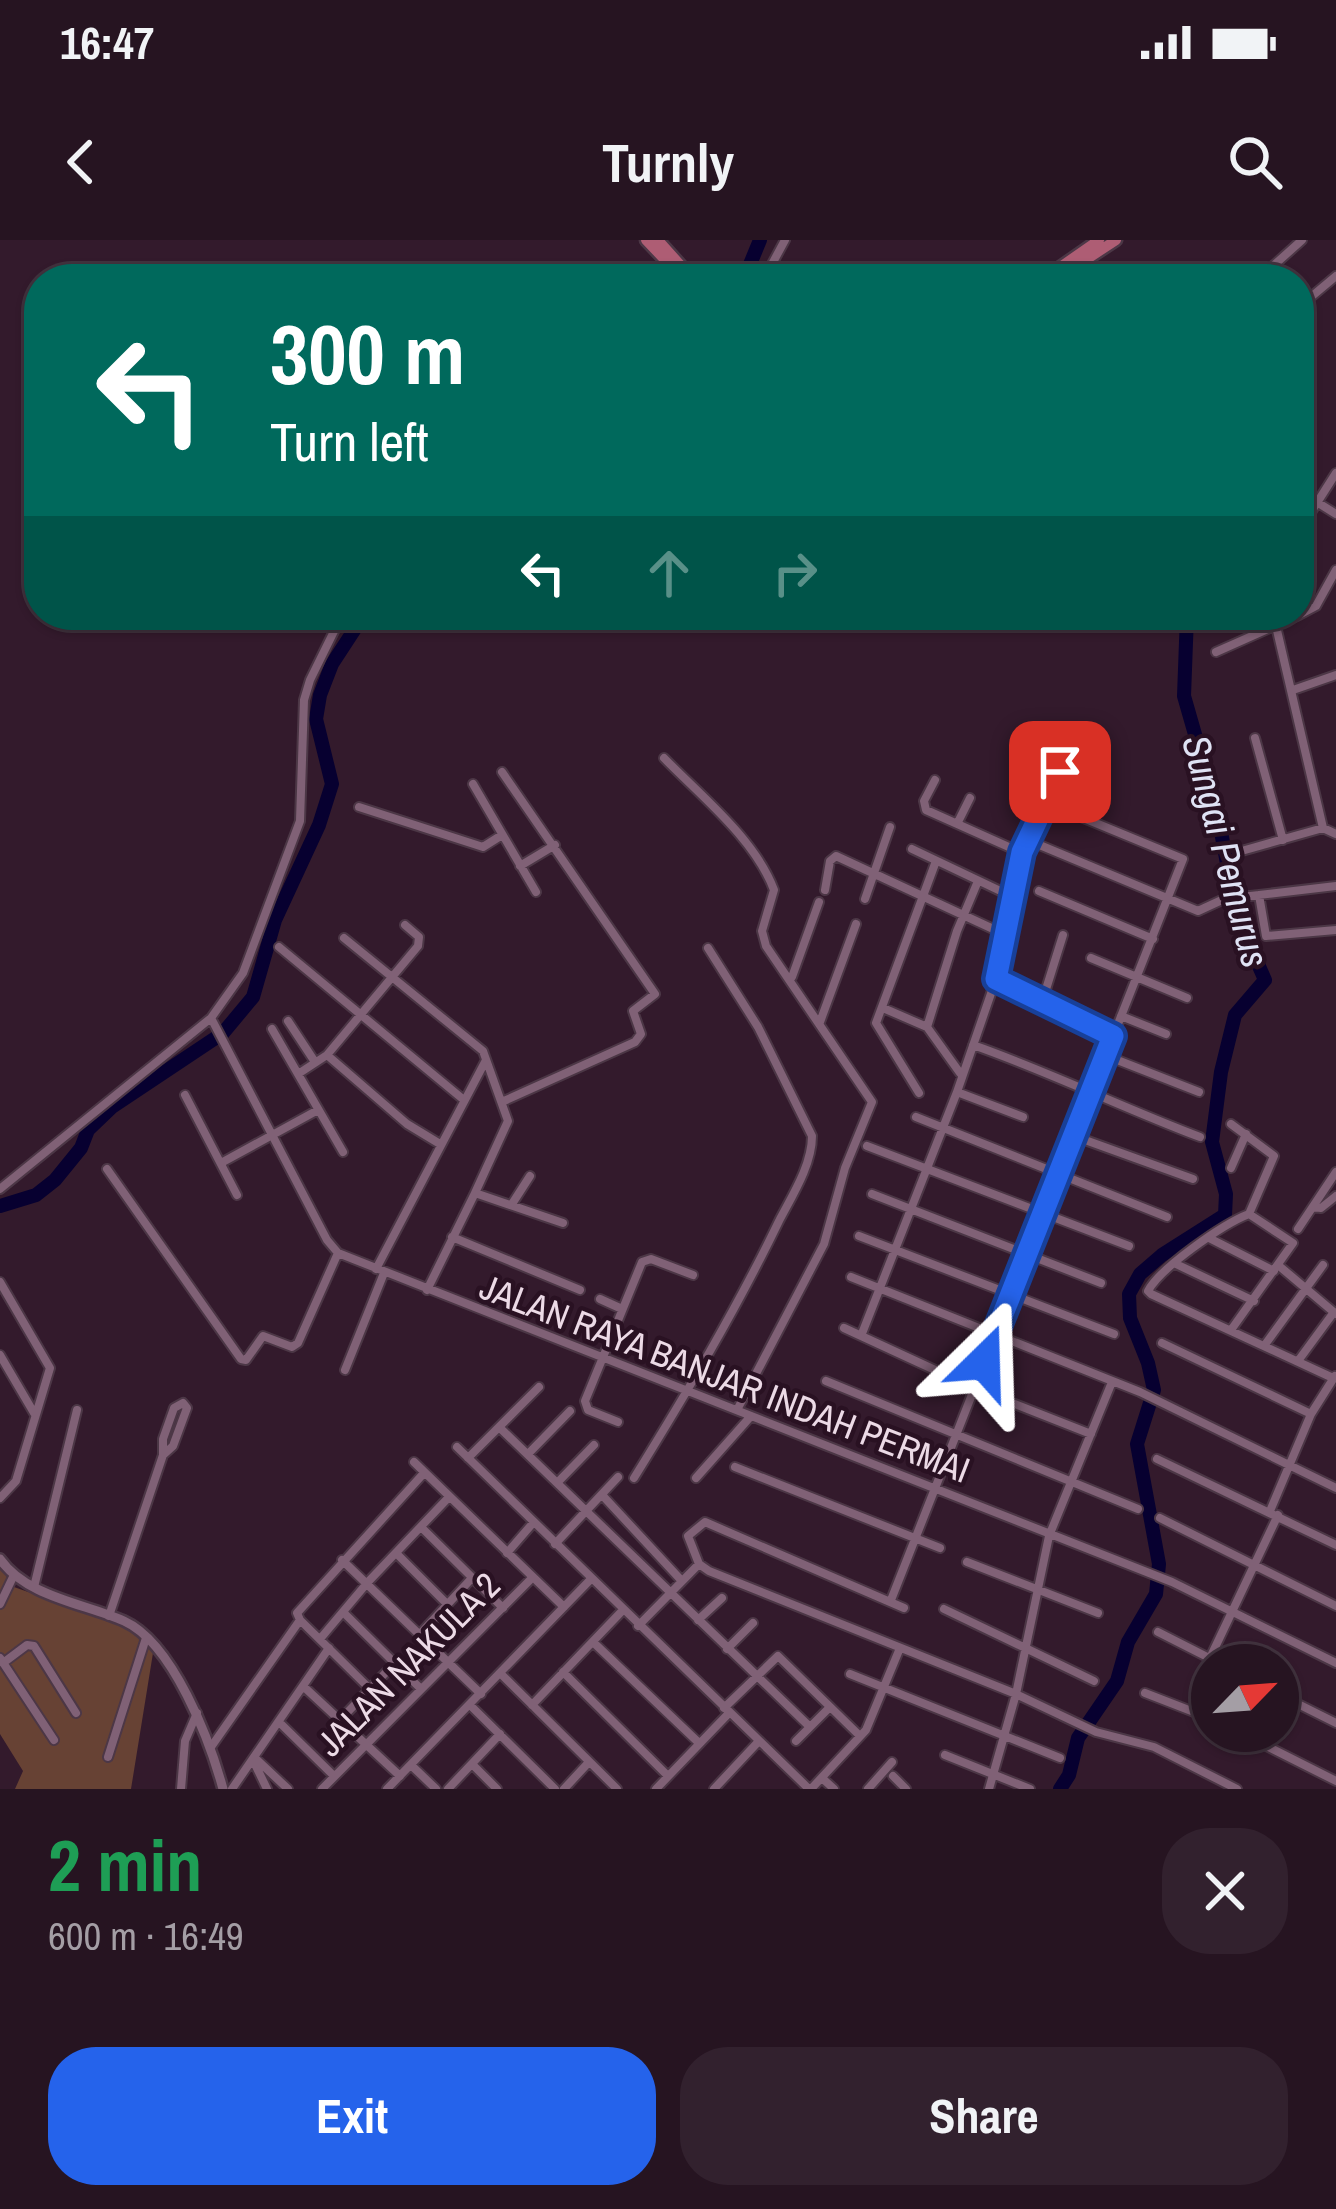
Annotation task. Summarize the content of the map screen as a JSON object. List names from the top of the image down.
{
  "streets": {
    "street": ["JALAN RAYA BANJAR INDAH PERMAI", "JALAN NAKULA 2"]
  },
  "water": ["Sungai Pemurus"],
  "north": "top right",
  "page": {
    "status": "16:47",
    "header": "Turnly",
    "turn": ["300 m", "Turn left"],
    "heading": ["2 min", "600 m · 16:49"],
    "buttons": ["Exit", "Share"]
  }
}
